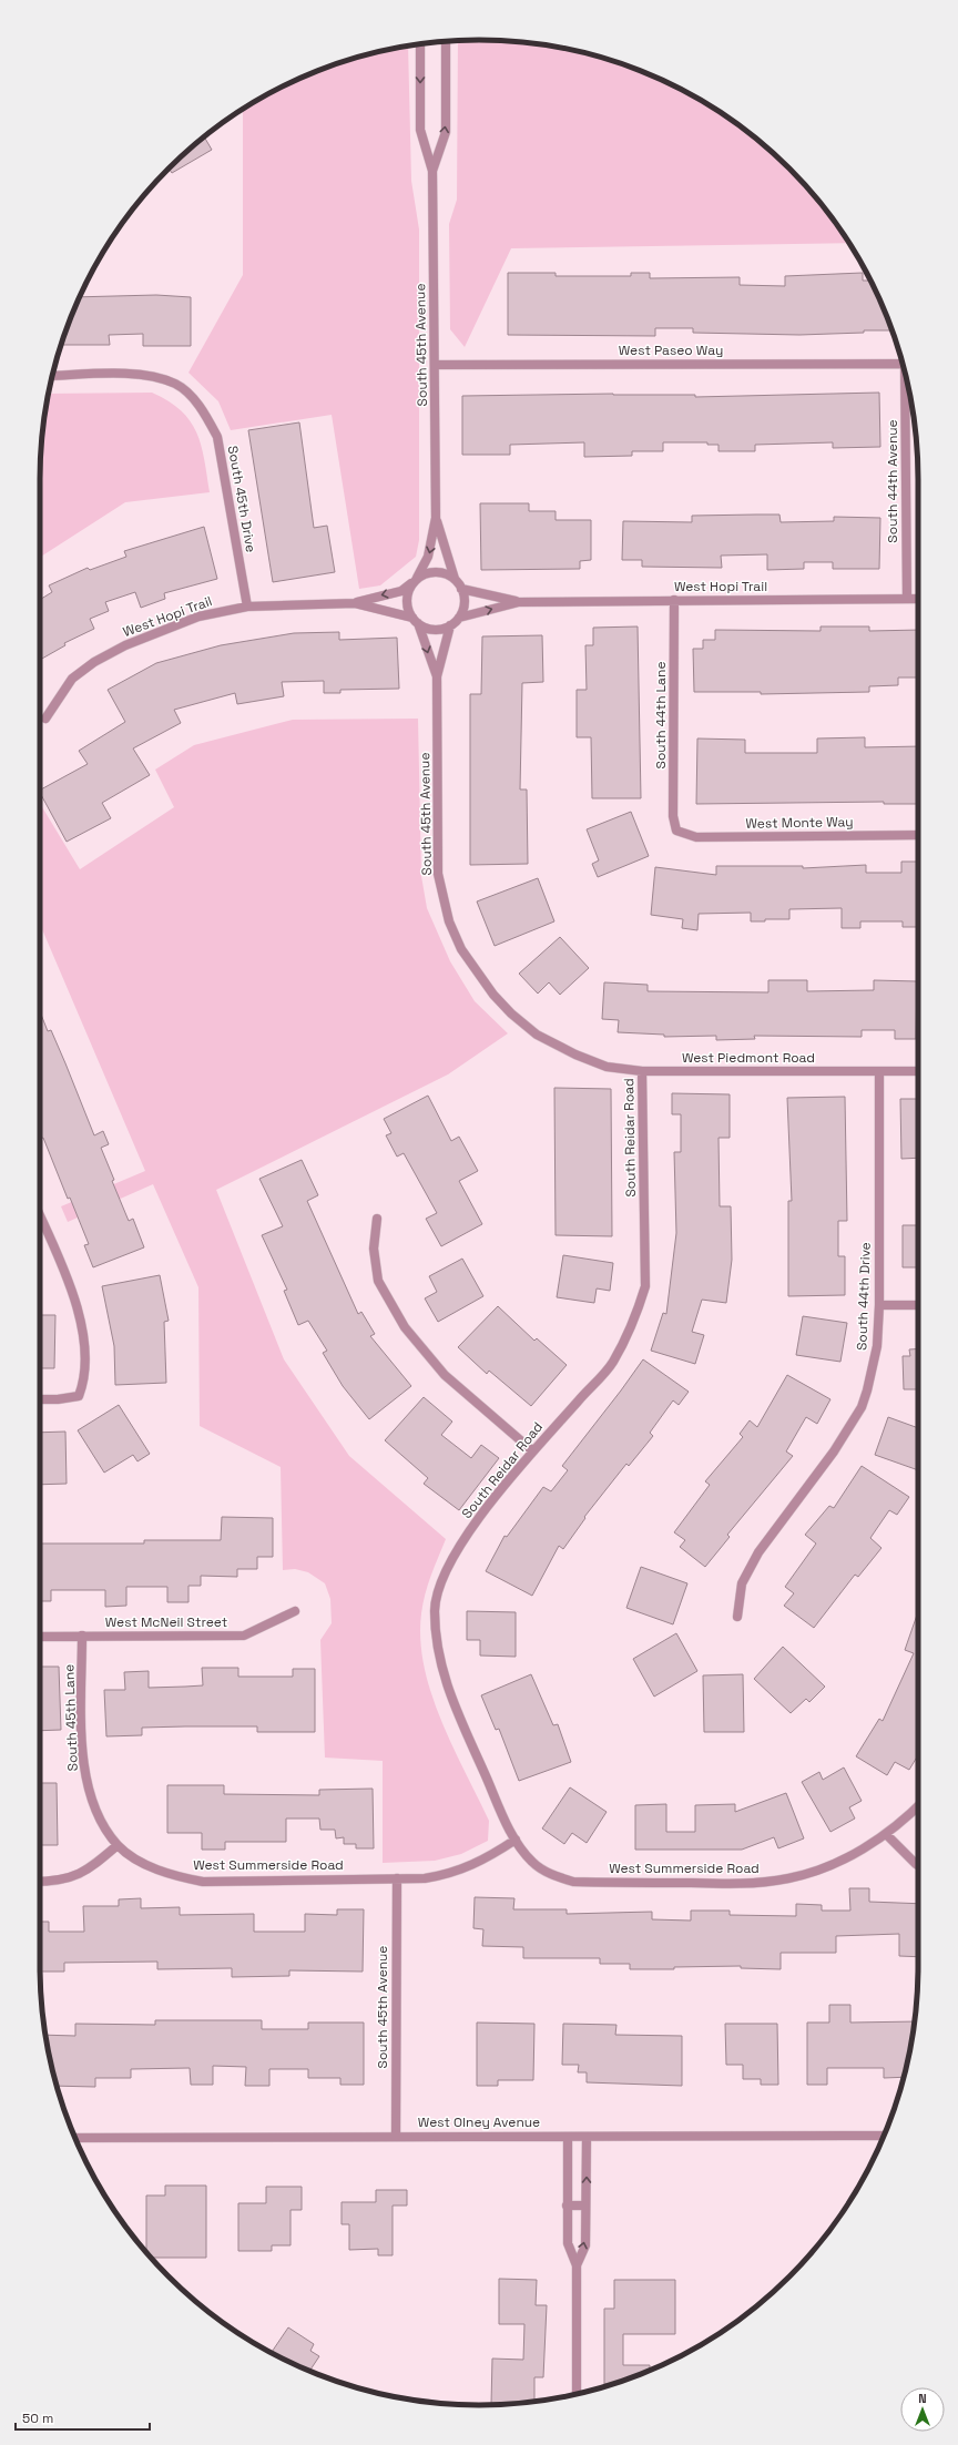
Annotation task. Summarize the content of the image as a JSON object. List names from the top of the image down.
{
  "streets": {
    "street": [
      "South 45th Avenue",
      "West Paseo Way",
      "South 44th Avenue",
      "South 45th Drive",
      "West Hopi Trail",
      "South 44th Lane",
      "West Monte Way",
      "West Piedmont Road",
      "South Reidar Road",
      "South 44th Drive",
      "West McNeil Street",
      "South 45th Lane",
      "West Summerside Road",
      "West Olney Avenue"
    ]
  },
  "crossings": [
    ["South 45th Avenue", "West Paseo Way"],
    ["South 45th Avenue", "West Hopi Trail"],
    ["South 45th Avenue", "West Piedmont Road"],
    ["South 45th Avenue", "West Summerside Road"],
    ["South 45th Avenue", "West Olney Avenue"],
    ["South 44th Avenue", "West Hopi Trail"],
    ["South 45th Drive", "West Hopi Trail"],
    ["West Hopi Trail", "South 44th Lane"],
    ["South 44th Lane", "West Monte Way"],
    ["West Piedmont Road", "South Reidar Road"],
    ["West Piedmont Road", "South 44th Drive"],
    ["South Reidar Road", "West Summerside Road"],
    ["West McNeil Street", "South 45th Lane"],
    ["South 45th Lane", "West Summerside Road"]
  ],
  "scale_bar": "50 m",
  "north": "top"
}
